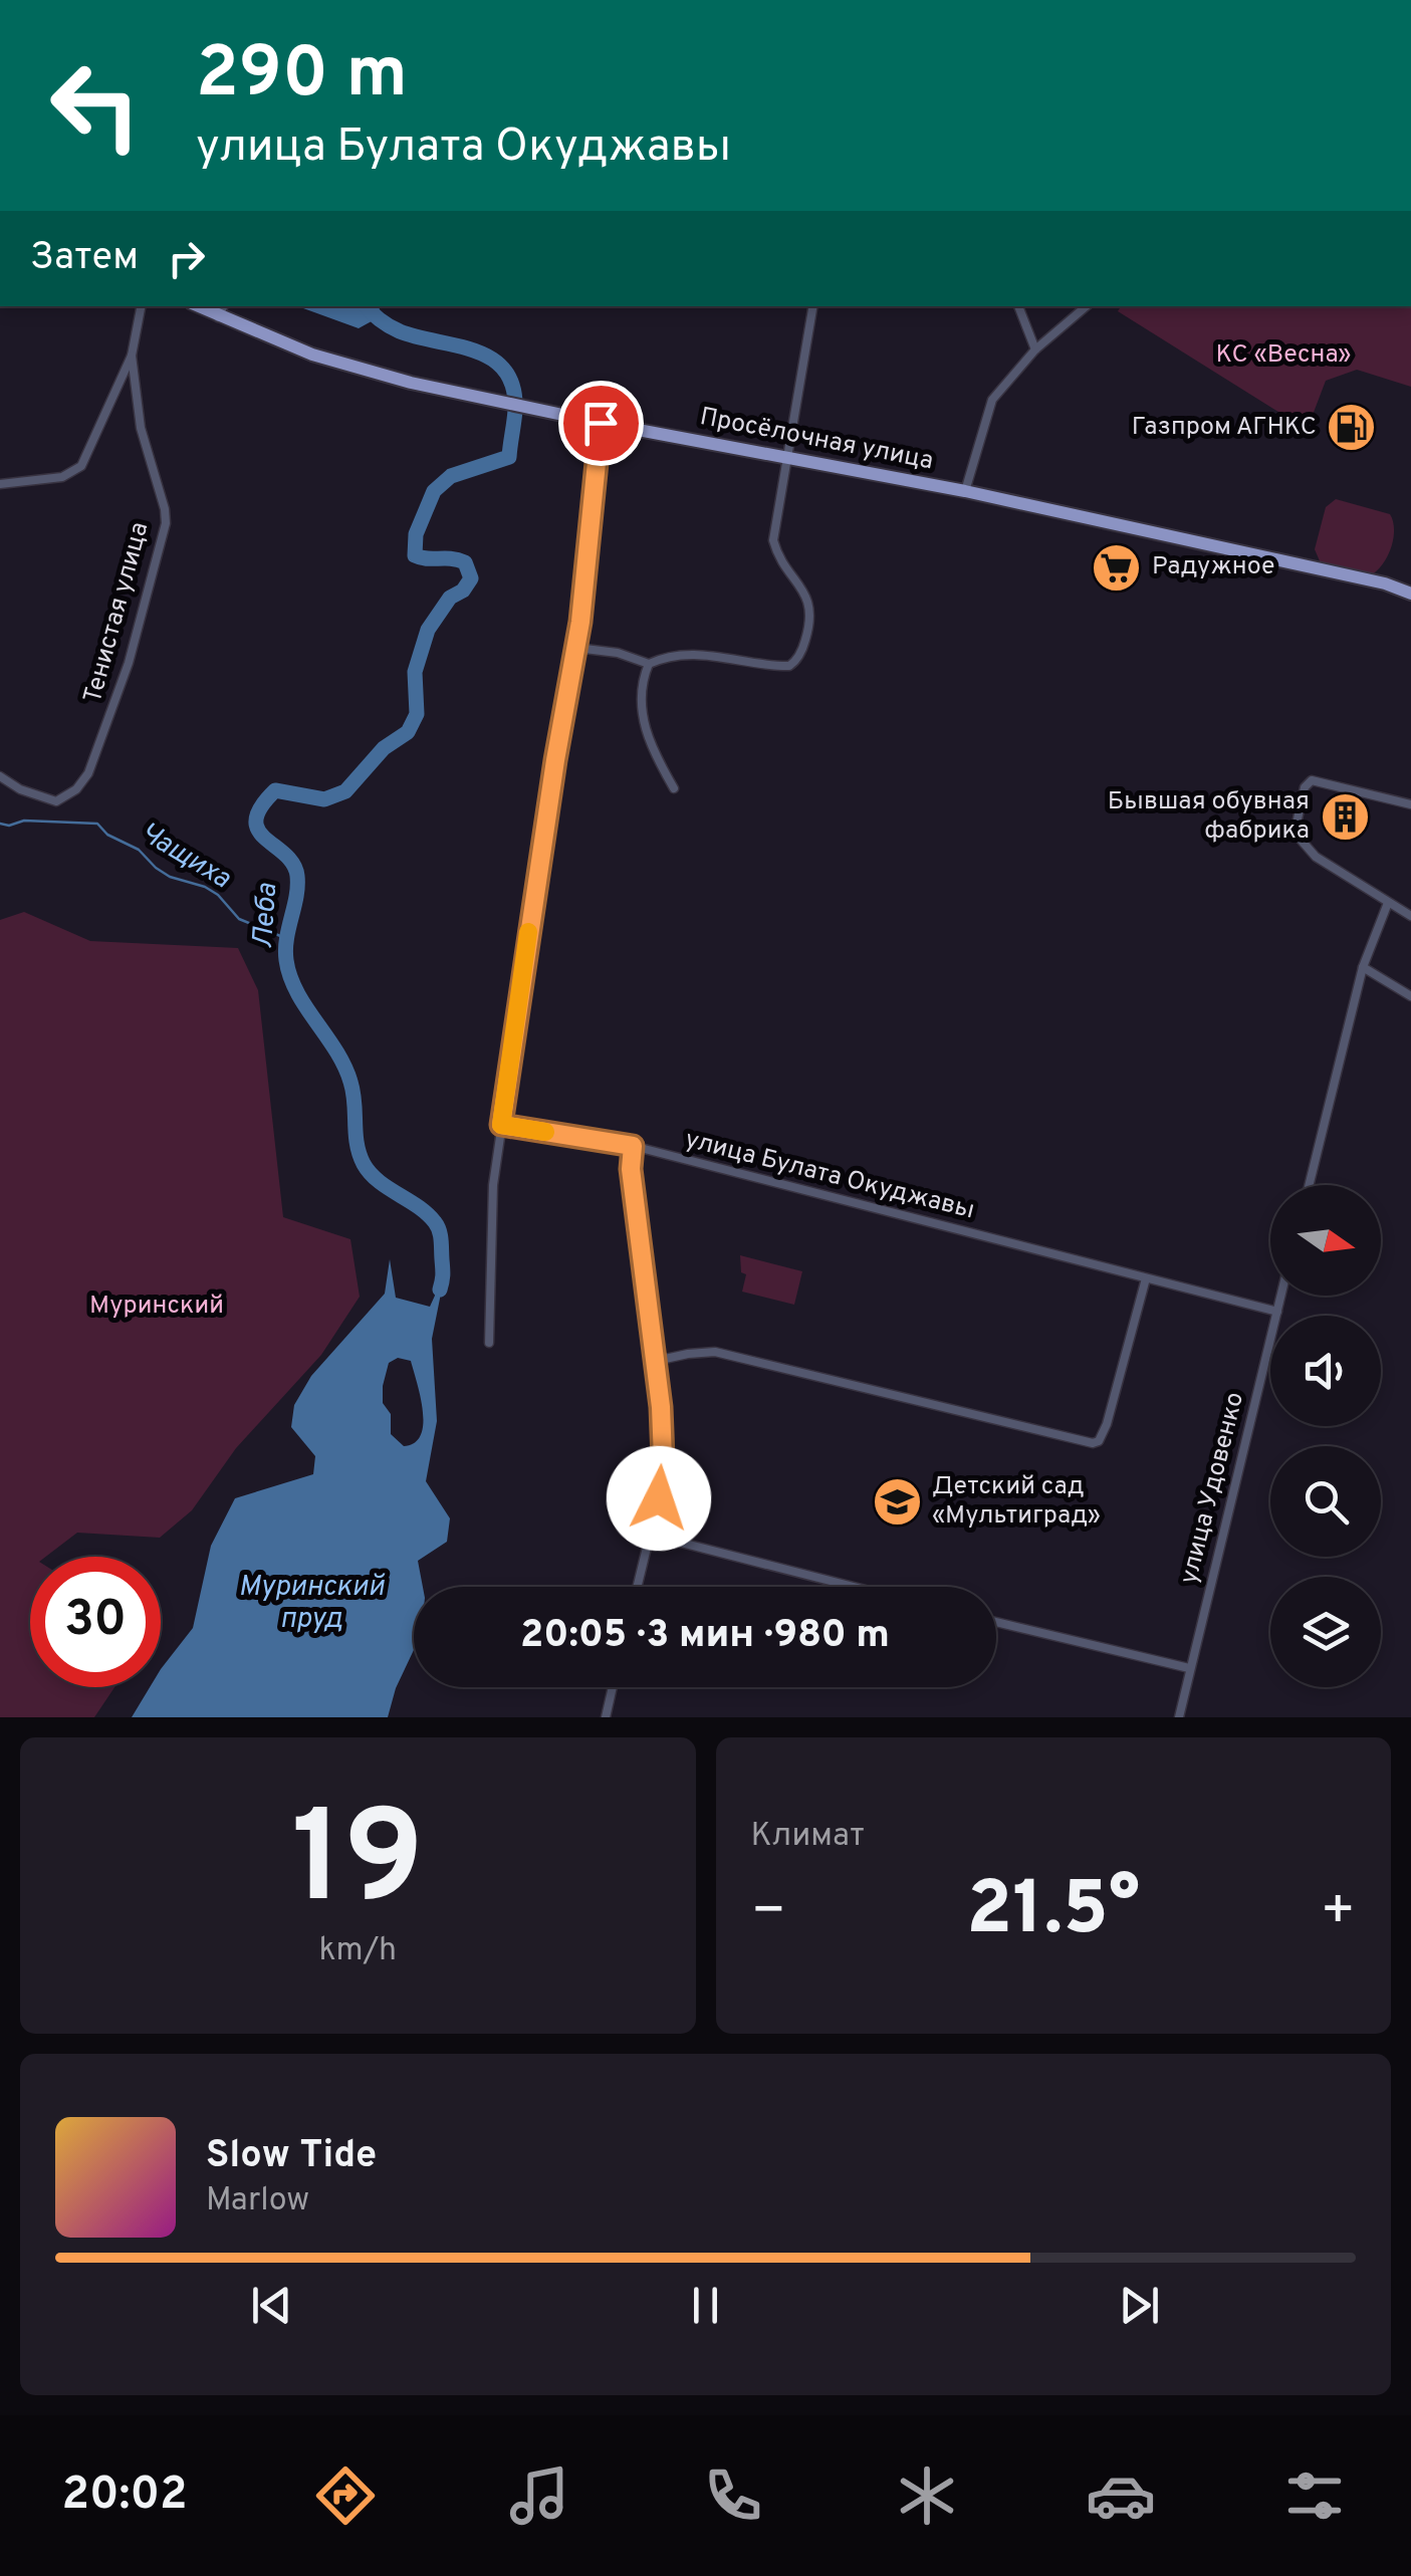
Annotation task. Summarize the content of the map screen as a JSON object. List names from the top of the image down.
{
  "streets": {
    "main road": ["Просёлочная улица"],
    "street": ["Тенистая улица", "улица Булата Окуджавы", "улица Удовенко"]
  },
  "crossings": [
    ["улица Булата Окуджавы", "улица Удовенко"]
  ],
  "water": ["Чащиха", "Леба", "Муринский пруд"],
  "parks": ["КС «Весна»", "Муринский"],
  "places": {
    "fuel station": ["Газпром АГНКС"],
    "supermarket": ["Радужное"],
    "building": ["Бывшая обувная фабрика"],
    "school or university": ["Детский сад «Мультиград»"]
  },
  "north": "right",
  "page": {
    "turn": ["290 m", "улица Булата Окуджавы"],
    "then": "Затем",
    "limit": "30",
    "trip": "20:05 · 3 мин · 980 m",
    "tile": [
      ["19", "km/h"],
      "Климат"
    ],
    "heat": ["−", "21.5°", "+"],
    "song": ["Slow Tide", "Marlow"],
    "tabs": "20:02"
  }
}
